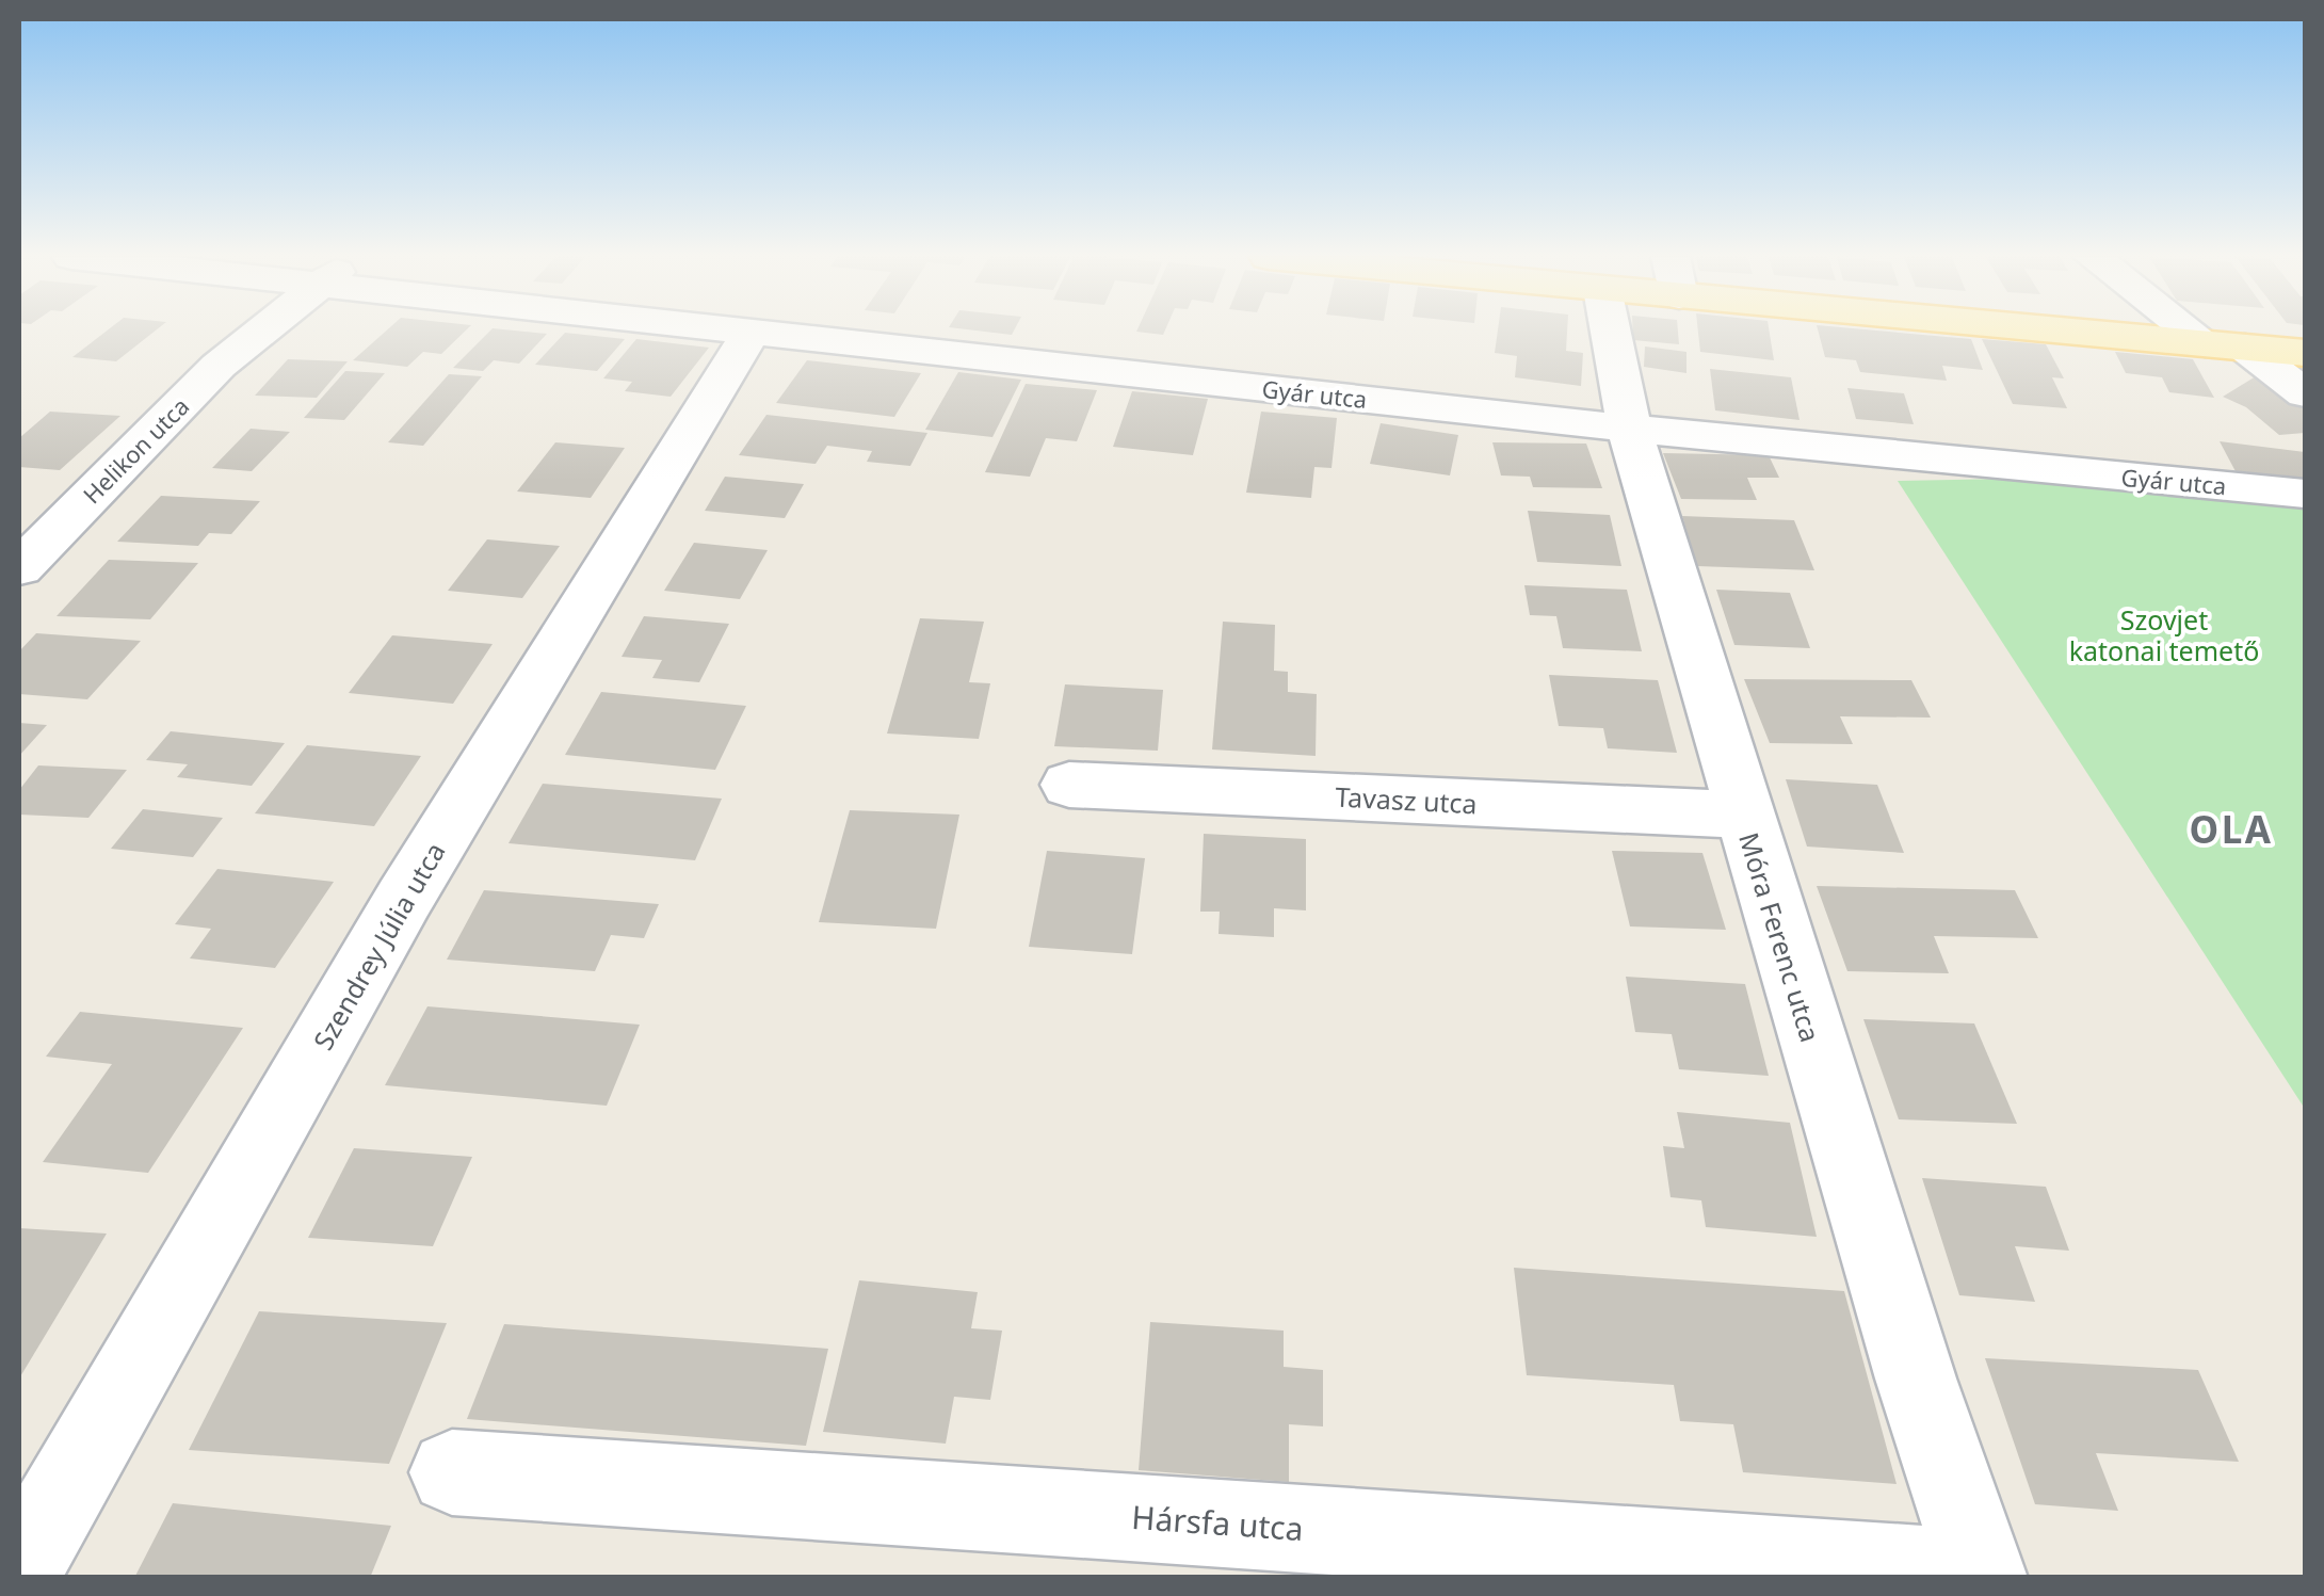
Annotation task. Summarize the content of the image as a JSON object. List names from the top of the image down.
{
  "streets": {
    "street": [
      "Gyár utca",
      "Helikon utca",
      "Tavasz utca",
      "Móra Ferenc utca",
      "Szendrey Júlia utca",
      "Hársfa utca"
    ]
  },
  "crossings": [
    ["Gyár utca", "Móra Ferenc utca"],
    ["Tavasz utca", "Móra Ferenc utca"],
    ["Móra Ferenc utca", "Hársfa utca"]
  ],
  "districts": ["OLA"],
  "parks": ["Szovjet katonai temető"]
}
